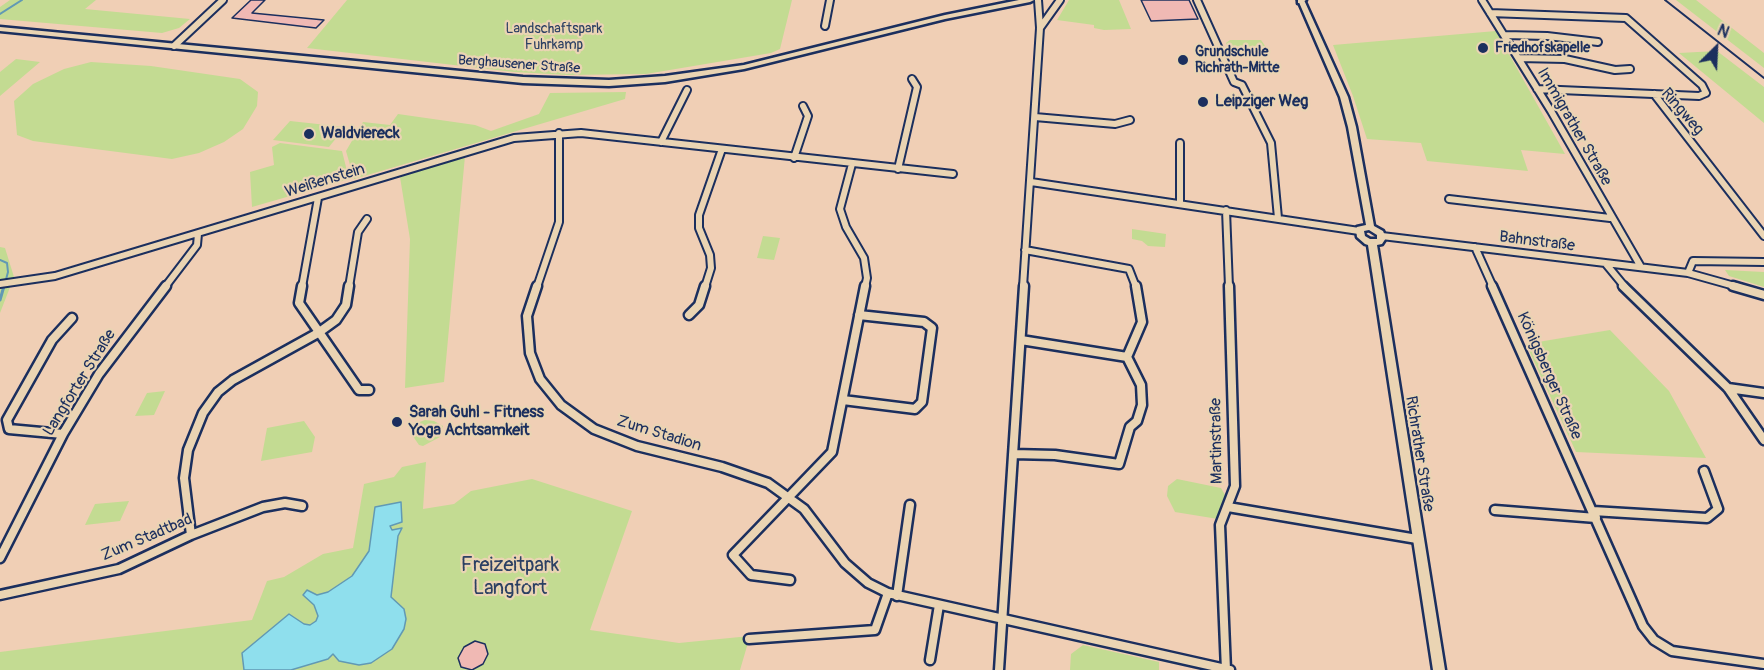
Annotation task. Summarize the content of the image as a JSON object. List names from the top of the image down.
{
  "streets": {
    "main road": ["Berghausener Straße"],
    "street": [
      "Ringweg",
      "Immigrather Straße",
      "Weißenstein",
      "Bahnstraße",
      "Königsberger Straße",
      "Langforter Straße",
      "Zum Stadion",
      "Martinstraße",
      "Richrather Straße",
      "Zum Stadtbad"
    ]
  },
  "crossings": [
    ["Ringweg", "Immigrather Straße"],
    ["Immigrather Straße", "Bahnstraße"],
    ["Weißenstein", "Langforter Straße"],
    ["Weißenstein", "Zum Stadion"],
    ["Bahnstraße", "Königsberger Straße"],
    ["Zum Stadion", "Martinstraße"]
  ],
  "parks": ["Landschaftspark Fuhrkamp", "Freizeitpark Langfort"],
  "places": [
    "Friedhofskapelle",
    "Grundschule Richrath-Mitte",
    "Leipziger Weg",
    "Waldviereck",
    "Sarah Guhl - Fitness Yoga Achtsamkeit"
  ],
  "north": "top right"
}
